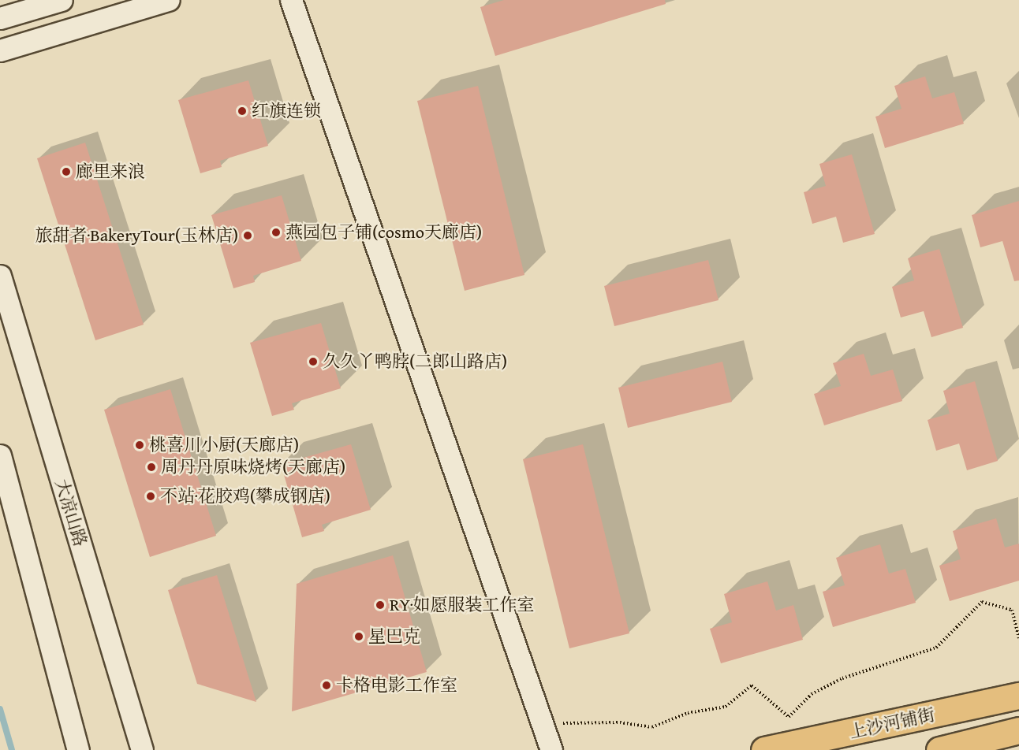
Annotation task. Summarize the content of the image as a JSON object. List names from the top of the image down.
{
  "streets": {
    "main road": ["上沙河铺街"],
    "street": ["大凉山路"]
  },
  "places": [
    "红旗连锁",
    "廊里来浪",
    "燕园包子铺(cosmo天廊店)",
    "旅甜者·BakeryTour(玉林店)",
    "久久丫鸭脖(二郎山路店)",
    "桃喜川小厨(天廊店)",
    "周丹丹原味烧烤(天廊店)",
    "不站·花胶鸡(攀成钢店)",
    "RY·如愿服装工作室",
    "星巴克",
    "卡格电影工作室"
  ]
}
